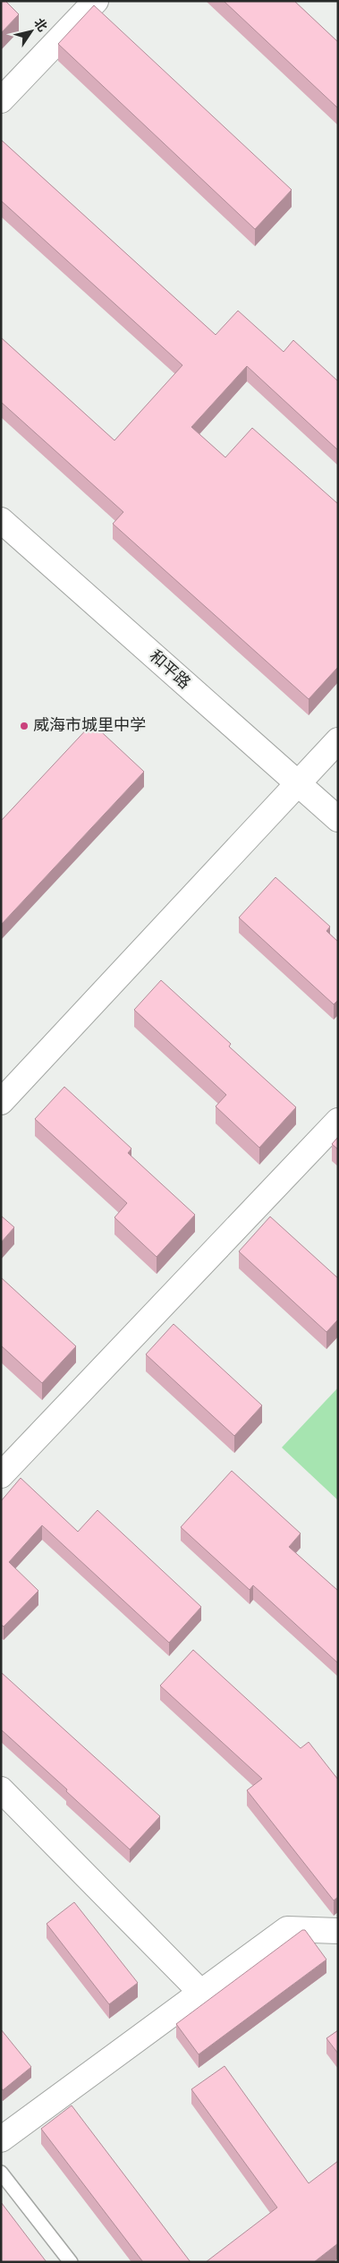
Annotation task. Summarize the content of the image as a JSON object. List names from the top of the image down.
{
  "streets": {
    "street": ["和平路"]
  },
  "places": ["威海市城里中学"],
  "north": "top right"
}
